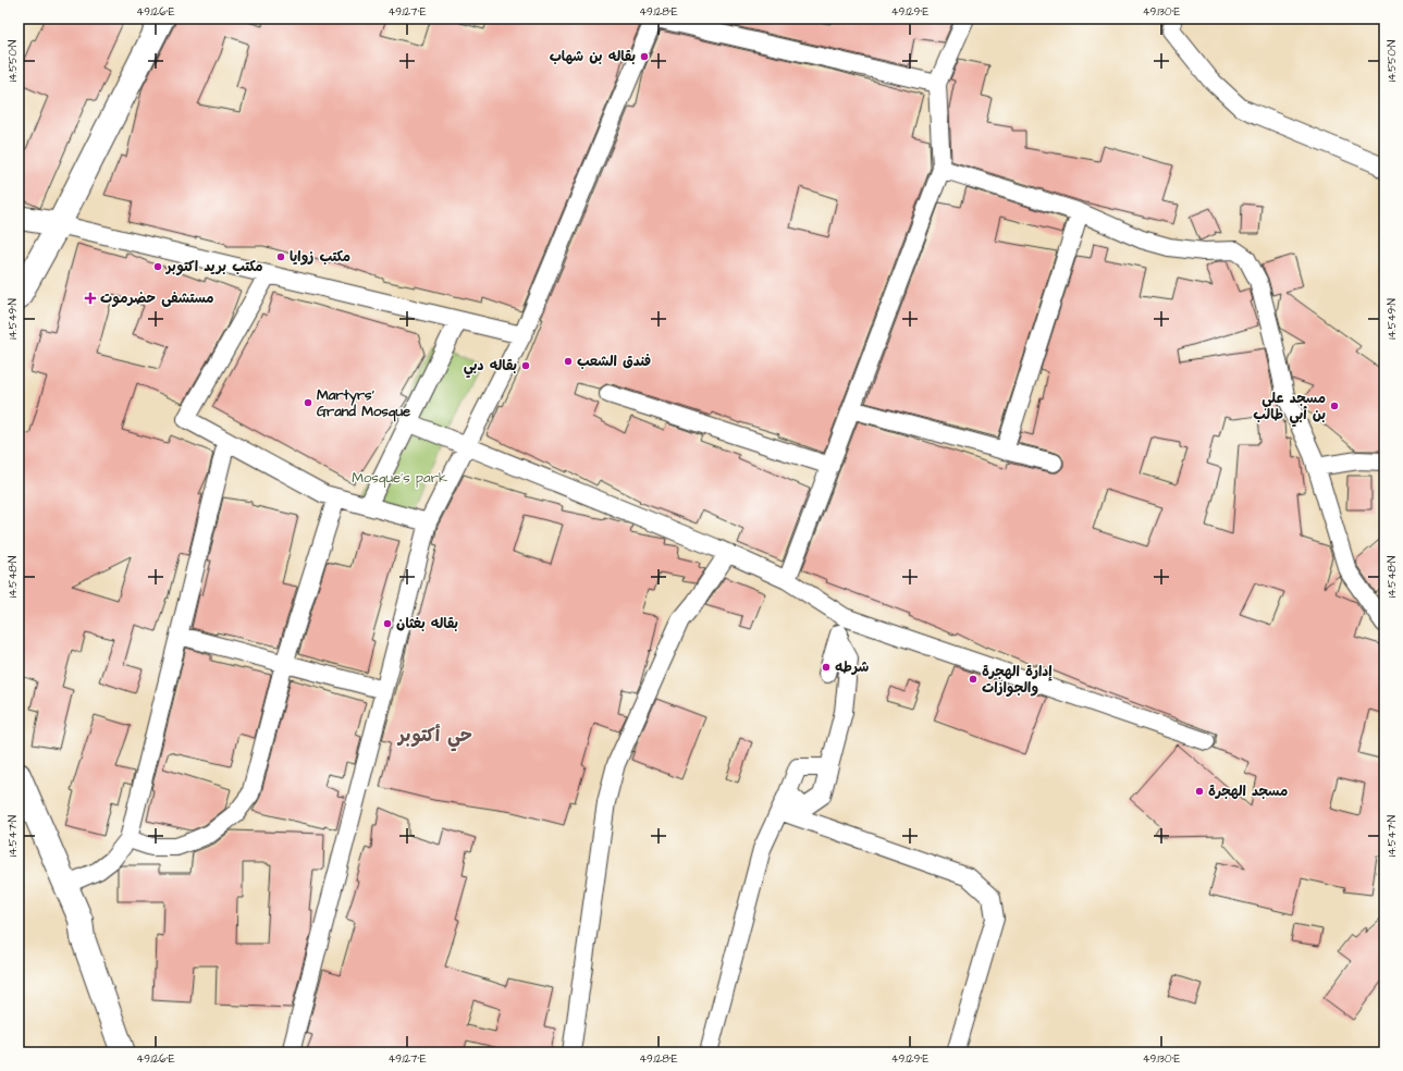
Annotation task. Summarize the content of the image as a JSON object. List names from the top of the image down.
{
  "districts": ["حي أكتوبر"],
  "parks": ["Mosque's park"],
  "places": {
    "other": [
      "بقاله بن شهاب",
      "مكتب زوايا",
      "مكتب بريد اكتوبر",
      "فندق الشعب",
      "بقاله دبي",
      "Martyrs' Grand Mosque",
      "مسجد علي بن أبي طالب",
      "بقاله بغثان",
      "شرطه",
      "إدارة الهجرة والجوازات",
      "مسجد الهجرة"
    ],
    "health": ["مستشفى حضرموت"]
  },
  "coordinates": [
    "49.126°E",
    "49.127°E",
    "49.128°E",
    "49.129°E",
    "49.130°E",
    "14.550°N",
    "14.549°N",
    "14.548°N",
    "14.547°N"
  ]
}
